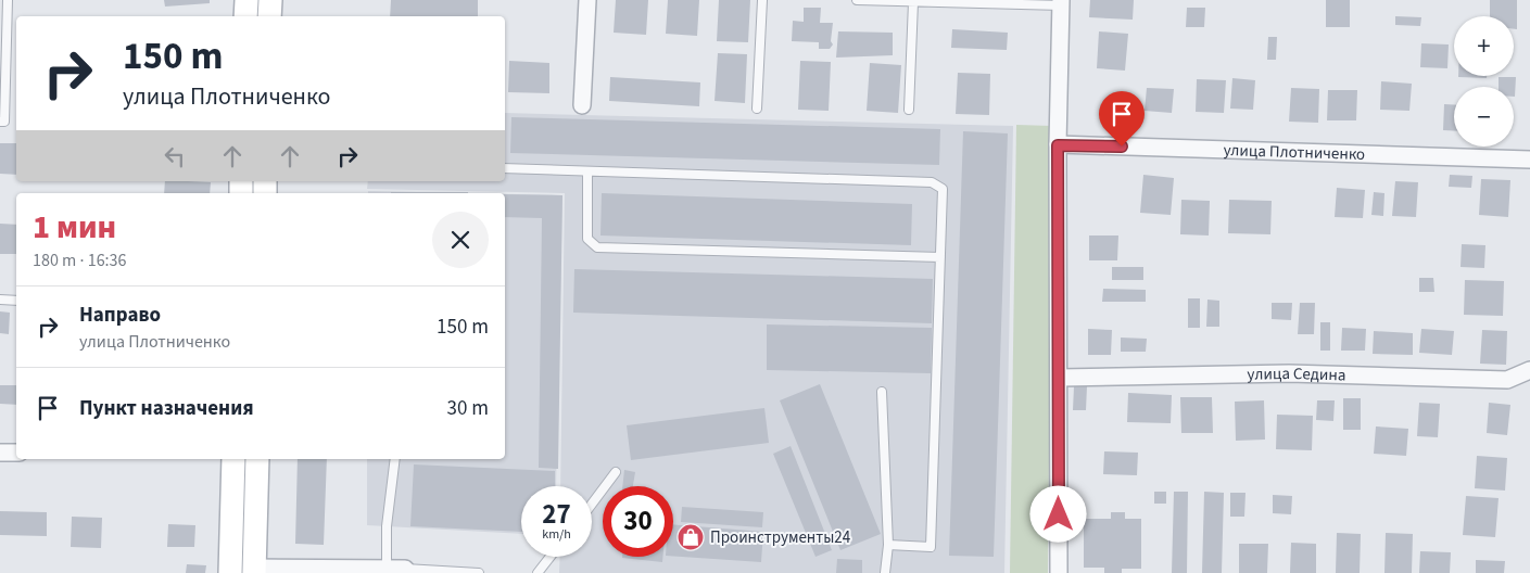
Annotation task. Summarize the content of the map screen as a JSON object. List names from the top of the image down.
{
  "streets": {
    "street": ["улица Плотниченко", "улица Седина"]
  },
  "places": {
    "shop": ["Проинструменты24"]
  },
  "page": {
    "map_buttons": ["+", "−"],
    "turn": ["150 m", "улица Плотниченко"],
    "heading": ["1 мин", "180 m · 16:36"],
    "list": [
      {
        "name": "Направо",
        "note": "улица Плотниченко",
        "value": "150 m"
      },
      {
        "name": "Пункт назначения",
        "value": "30 m"
      }
    ],
    "speed": "27 km/h",
    "limit": "30"
  }
}
